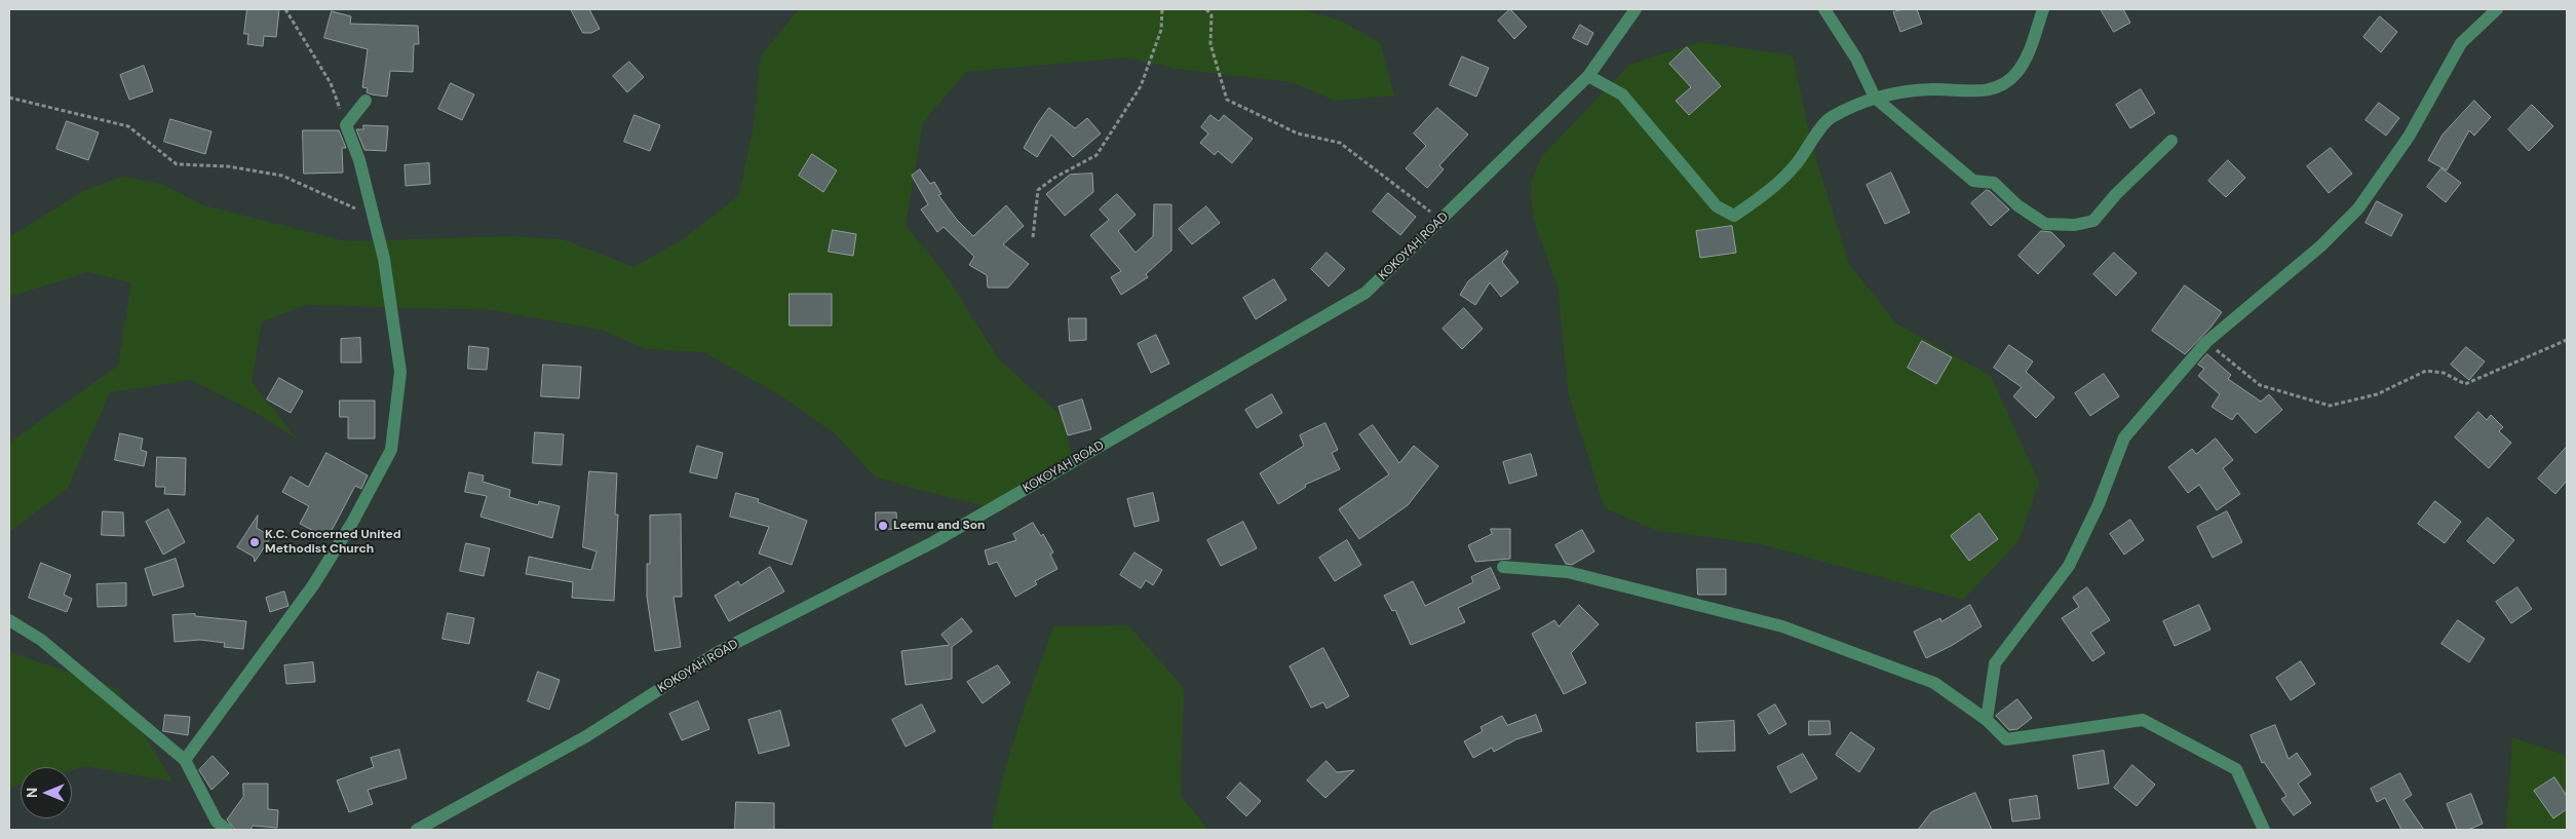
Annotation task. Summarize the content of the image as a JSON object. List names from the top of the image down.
{
  "streets": {
    "street": ["KOKOYAH ROAD"]
  },
  "places": ["Leemu and Son", "K.C. Concerned United Methodist Church"],
  "north": "left"
}
